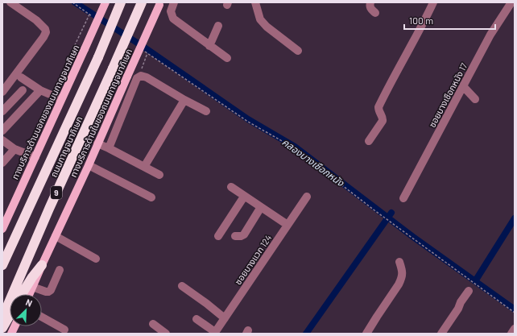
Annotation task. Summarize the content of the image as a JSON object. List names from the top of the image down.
{
  "streets": {
    "highway": ["ถนนกาญจนาภิเษก", "9"],
    "main road": ["ทางบริการด้านนอกของถนนกาญจนาภิเษก", "ทางบริการด้านในของถนนกาญจนาภิเษก"],
    "street": ["ซอยบางเชือกหนัง 17", "ซอยบางแวก 124"]
  },
  "water": ["คลองบางเชือกหนัง"],
  "scale_bar": "100 m",
  "north": "top right"
}
